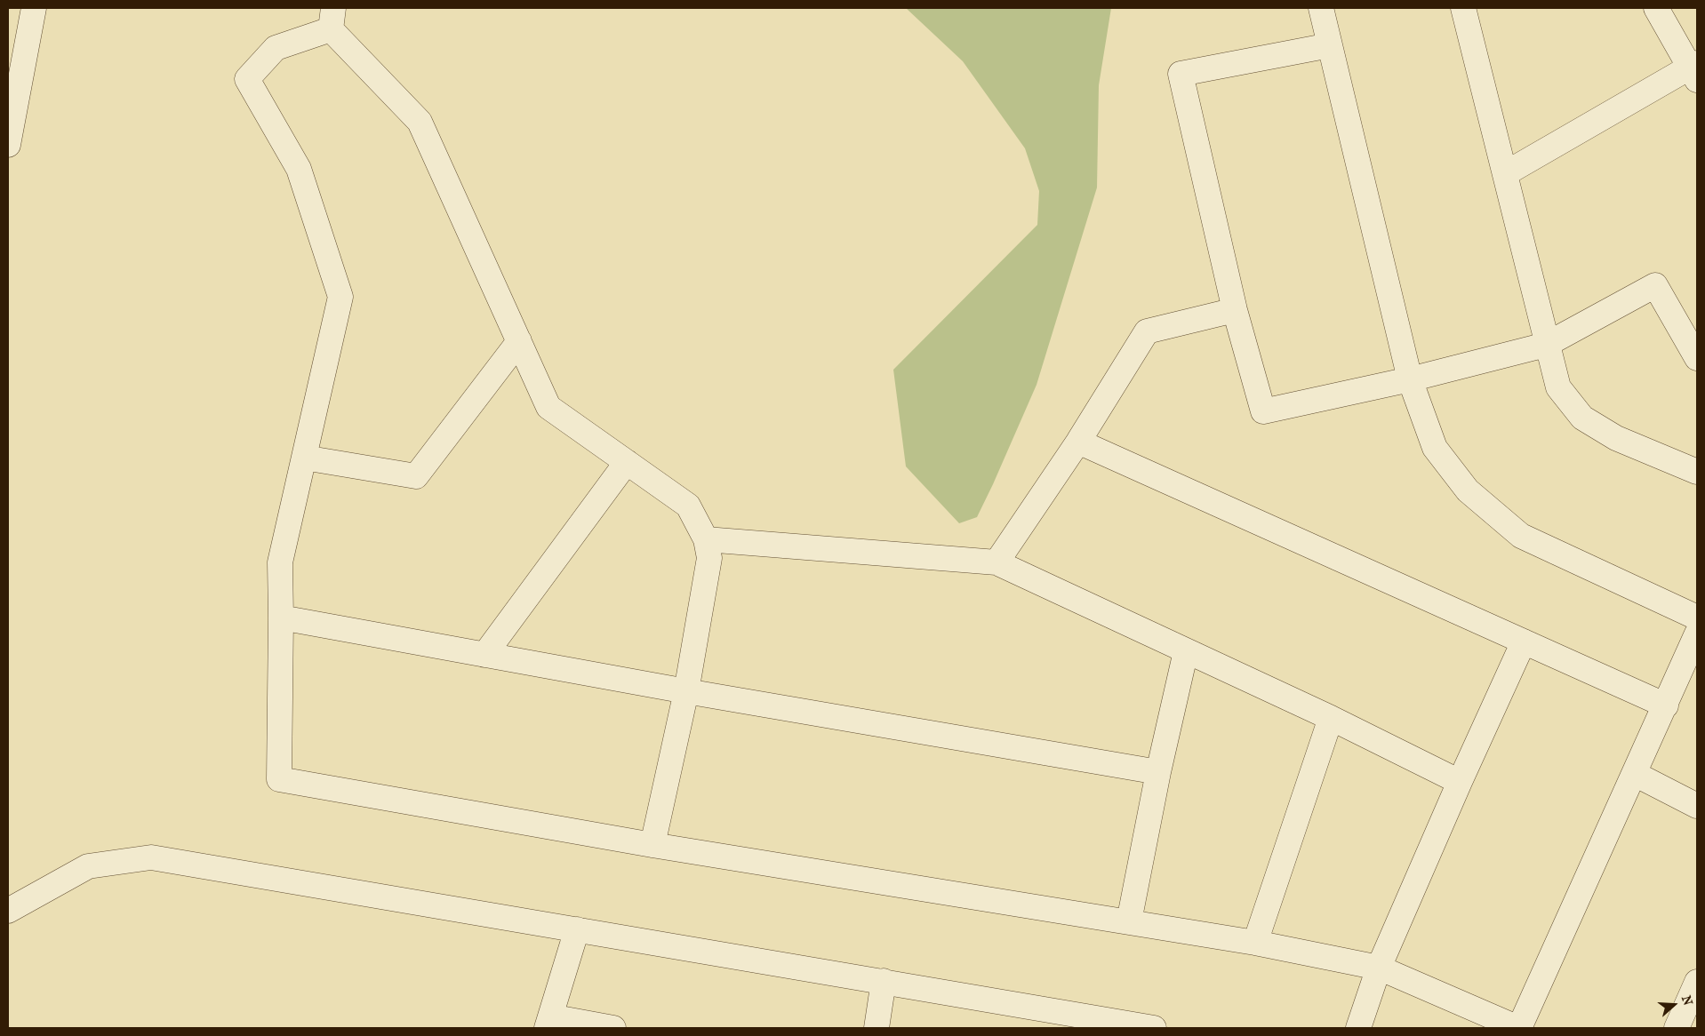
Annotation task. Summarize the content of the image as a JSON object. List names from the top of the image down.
{
  "north": "right"
}
